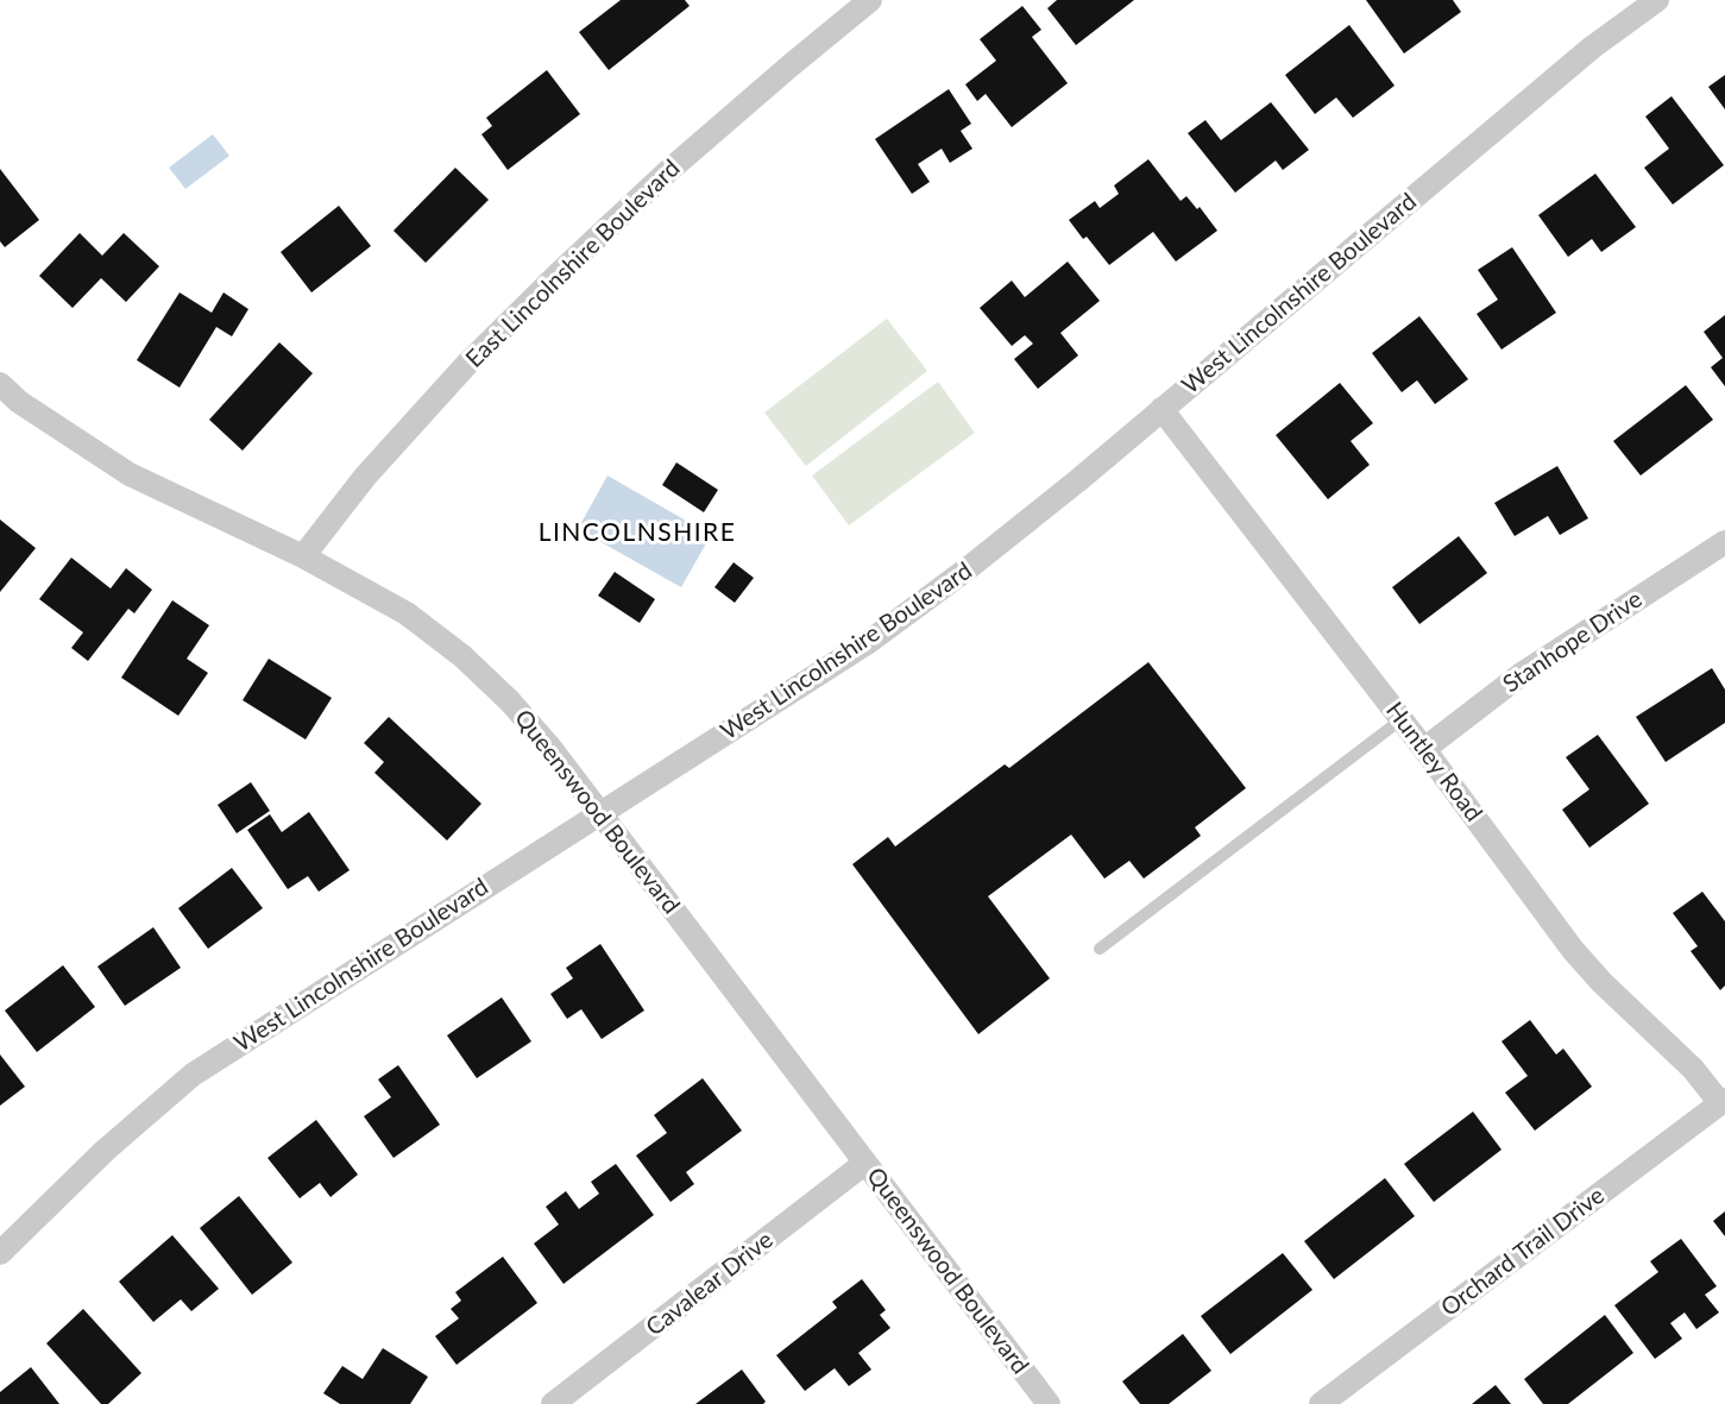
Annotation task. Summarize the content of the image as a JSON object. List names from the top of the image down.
{
  "streets": {
    "street": [
      "East Lincolnshire Boulevard",
      "West Lincolnshire Boulevard",
      "Stanhope Drive",
      "Huntley Road",
      "Queenswood Boulevard",
      "Orchard Trail Drive",
      "Cavalear Drive"
    ]
  },
  "crossings": [
    ["East Lincolnshire Boulevard", "Queenswood Boulevard"],
    ["West Lincolnshire Boulevard", "Huntley Road"],
    ["West Lincolnshire Boulevard", "Queenswood Boulevard"],
    ["Stanhope Drive", "Huntley Road"],
    ["Huntley Road", "Orchard Trail Drive"],
    ["Queenswood Boulevard", "Cavalear Drive"]
  ],
  "districts": ["LINCOLNSHIRE"]
}
